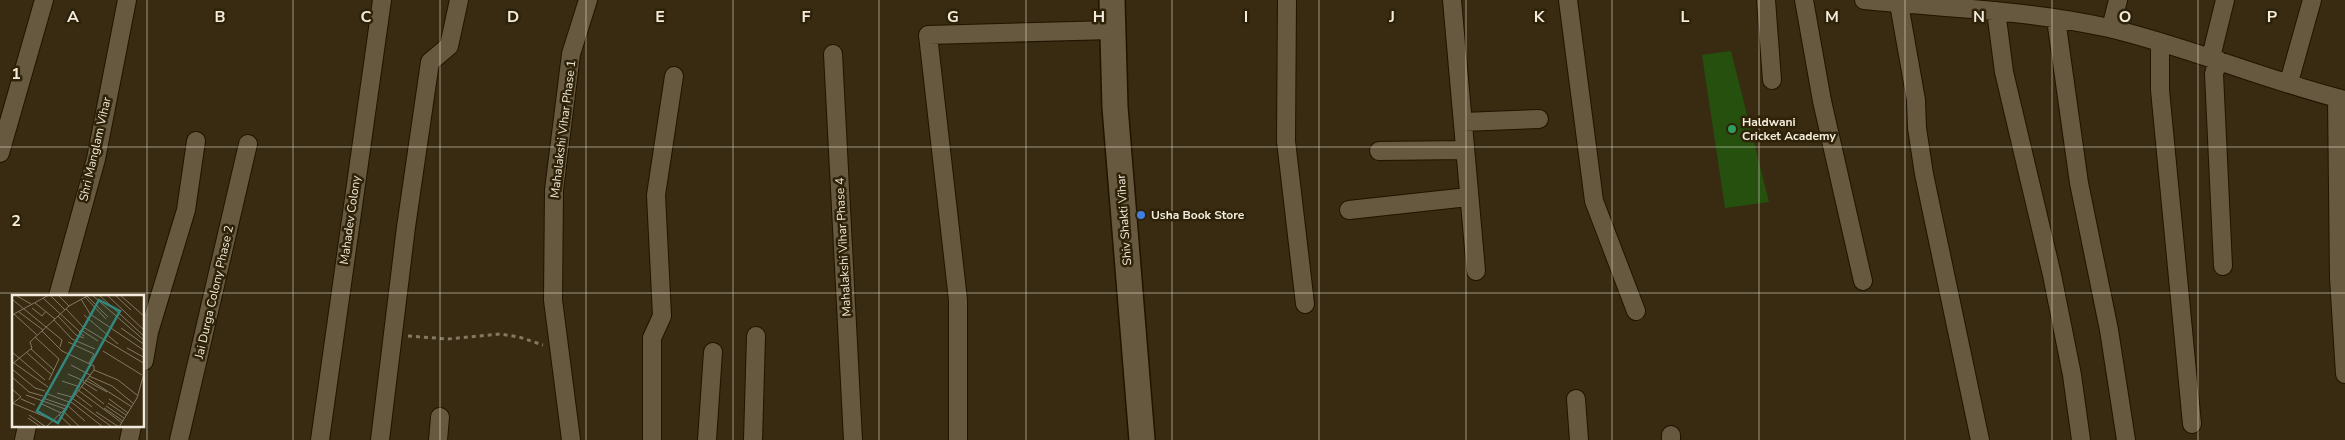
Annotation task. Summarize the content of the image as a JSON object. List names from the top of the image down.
{
  "streets": {
    "street": [
      "Mahalakshi Vihar Phase 1",
      "Shri Manglam Vihar",
      "Mahadev Colony",
      "Shiv Shakti Vihar",
      "Mahalakshi Vihar Phase 4",
      "Jai Durga Colony Phase 2"
    ]
  },
  "places": ["Haldwani Cricket Academy", "Usha Book Store"],
  "grid": {
    "columns": [
      "A",
      "B",
      "C",
      "D",
      "E",
      "F",
      "G",
      "H",
      "I",
      "J",
      "K",
      "L",
      "M",
      "N",
      "O",
      "P"
    ],
    "rows": ["1", "2"]
  }
}
